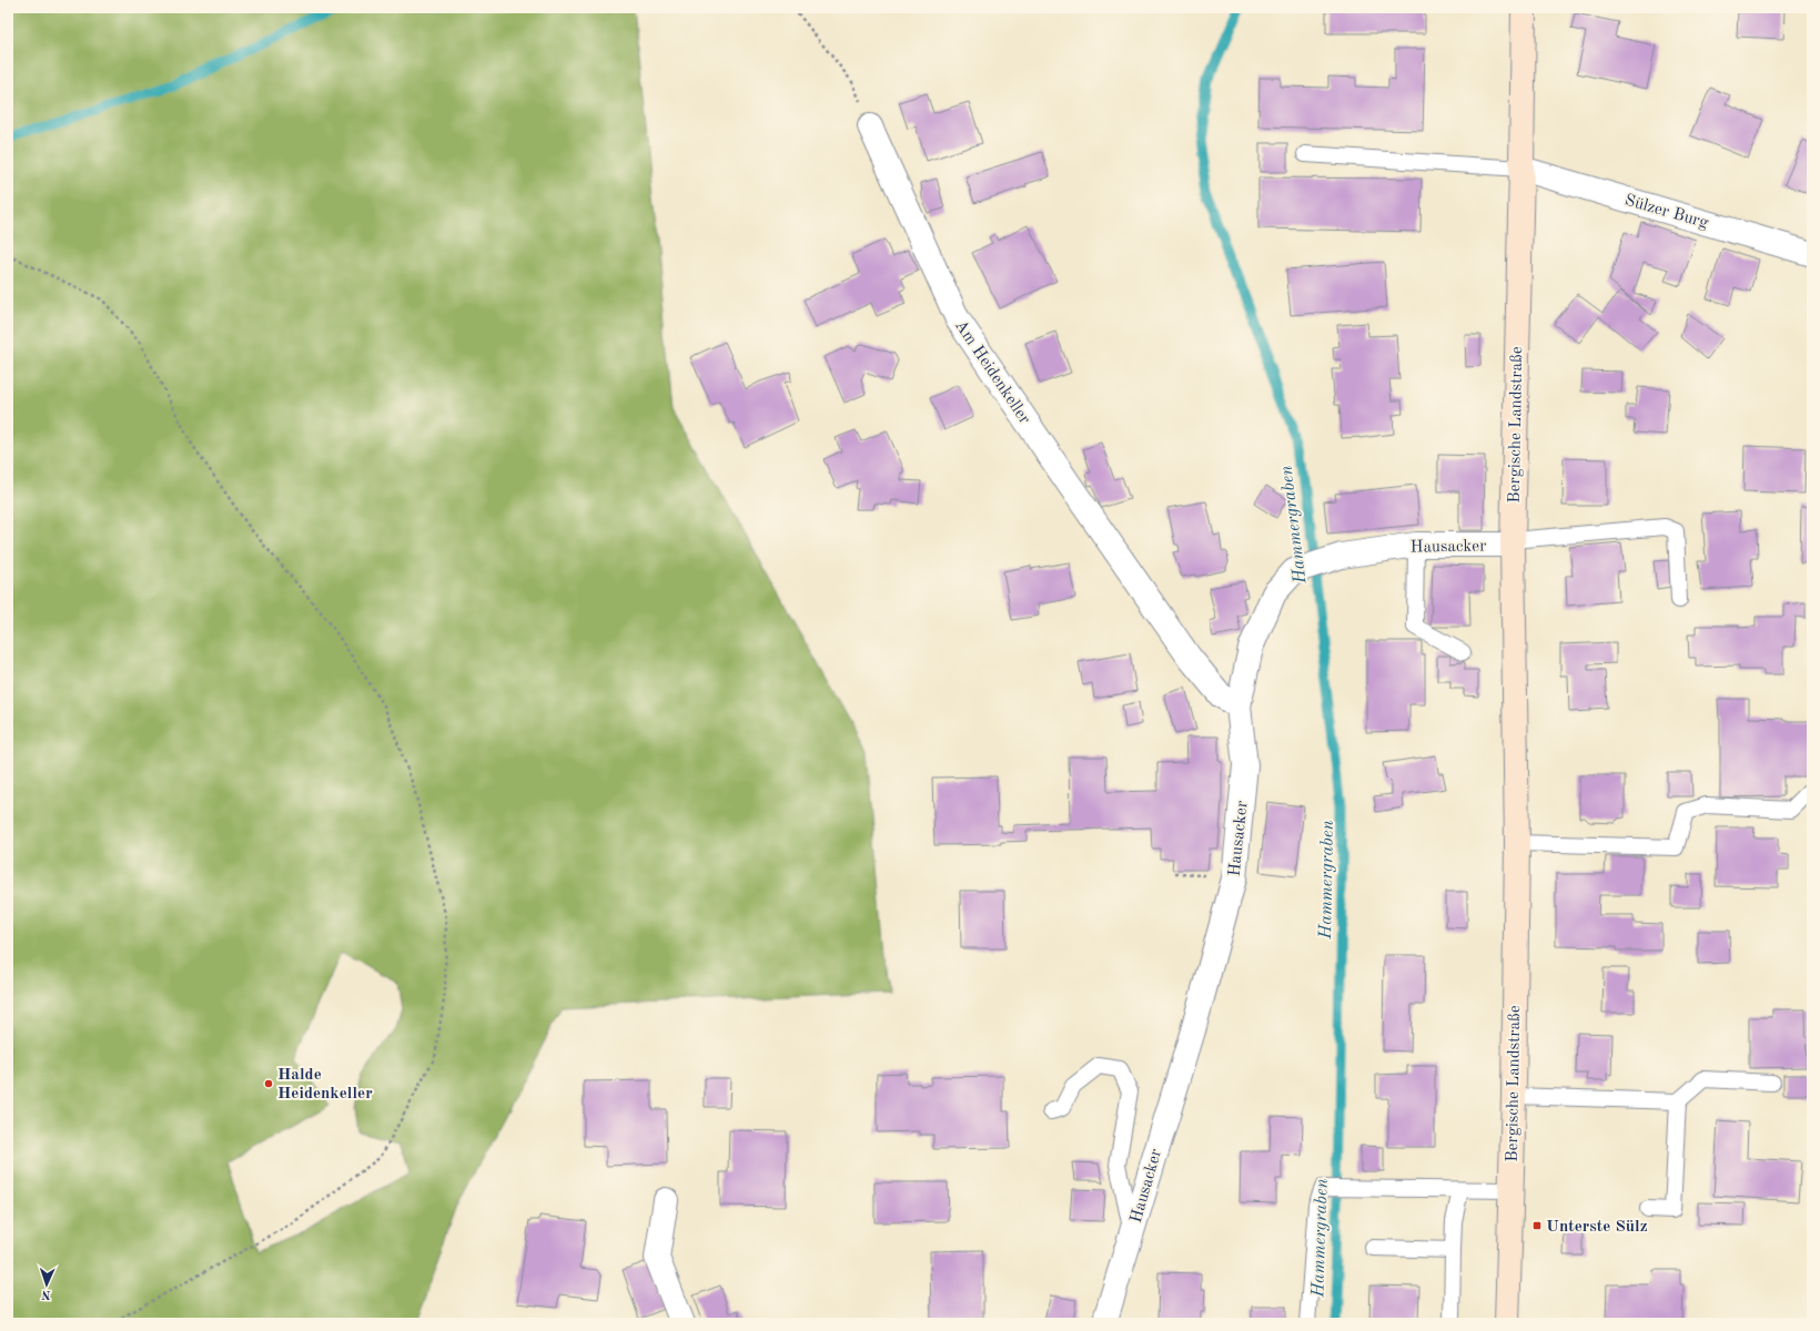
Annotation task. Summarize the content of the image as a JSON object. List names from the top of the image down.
{
  "streets": {
    "main road": ["Bergische Landstraße"],
    "street": ["Sülzer Burg", "Am Heidenkeller", "Hausacker"]
  },
  "crossings": [
    ["Sülzer Burg", "Bergische Landstraße"],
    ["Am Heidenkeller", "Hausacker"],
    ["Bergische Landstraße", "Hausacker"]
  ],
  "water": ["Hammergraben"],
  "places": {
    "other": ["Halde Heidenkeller"],
    "transit": ["Unterste Sülz"]
  },
  "north": "bottom"
}
